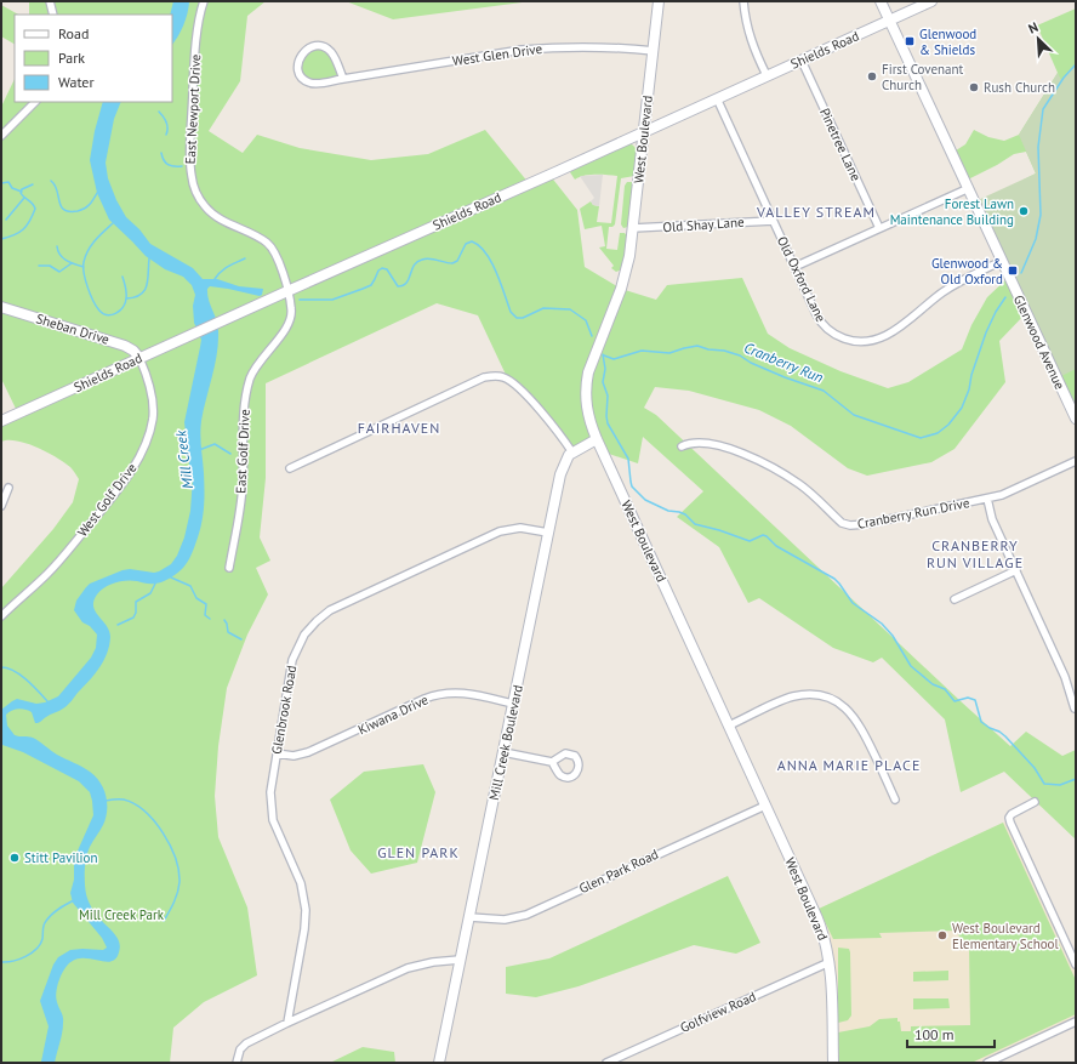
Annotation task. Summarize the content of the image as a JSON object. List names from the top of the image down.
{
  "streets": {
    "street": [
      "Shields Road",
      "West Glen Drive",
      "East Newport Drive",
      "West Boulevard",
      "Pinetree Lane",
      "Old Shay Lane",
      "Old Oxford Lane",
      "Sheban Drive",
      "Glenwood Avenue",
      "East Golf Drive",
      "West Golf Drive",
      "Cranberry Run Drive",
      "Glenbrook Road",
      "Kiwana Drive",
      "Mill Creek Boulevard",
      "Glen Park Road",
      "Golfview Road"
    ]
  },
  "crossings": [
    ["Shields Road", "East Newport Drive"],
    ["Shields Road", "West Boulevard"],
    ["Shields Road", "Pinetree Lane"],
    ["Shields Road", "Old Oxford Lane"],
    ["Shields Road", "Sheban Drive"],
    ["Shields Road", "Glenwood Avenue"],
    ["Shields Road", "East Golf Drive"],
    ["Shields Road", "West Golf Drive"],
    ["West Glen Drive", "West Boulevard"],
    ["East Newport Drive", "East Golf Drive"],
    ["West Boulevard", "Old Shay Lane"],
    ["West Boulevard", "Glen Park Road"],
    ["West Boulevard", "Golfview Road"],
    ["Old Shay Lane", "Old Oxford Lane"],
    ["Old Oxford Lane", "Glenwood Avenue"],
    ["Sheban Drive", "West Golf Drive"],
    ["Glenbrook Road", "Kiwana Drive"],
    ["Glenbrook Road", "Mill Creek Boulevard"],
    ["Kiwana Drive", "Mill Creek Boulevard"],
    ["Mill Creek Boulevard", "Glen Park Road"]
  ],
  "districts": [
    "VALLEY STREAM",
    "FAIRHAVEN",
    "CRANBERRY RUN VILLAGE",
    "ANNA MARIE PLACE",
    "GLEN PARK"
  ],
  "water": ["Cranberry Run", "Mill Creek"],
  "parks": ["Mill Creek Park"],
  "places": {
    "transit": ["Glenwood & Shields", "Glenwood & Old Oxford"],
    "other": [
      "First Covenant Church",
      "Rush Church",
      "Forest Lawn Maintenance Building",
      "Stitt Pavilion",
      "West Boulevard Elementary School"
    ]
  },
  "legend": ["Road", "Park", "Water"],
  "scale_bar": "100 m",
  "north": "top left"
}
